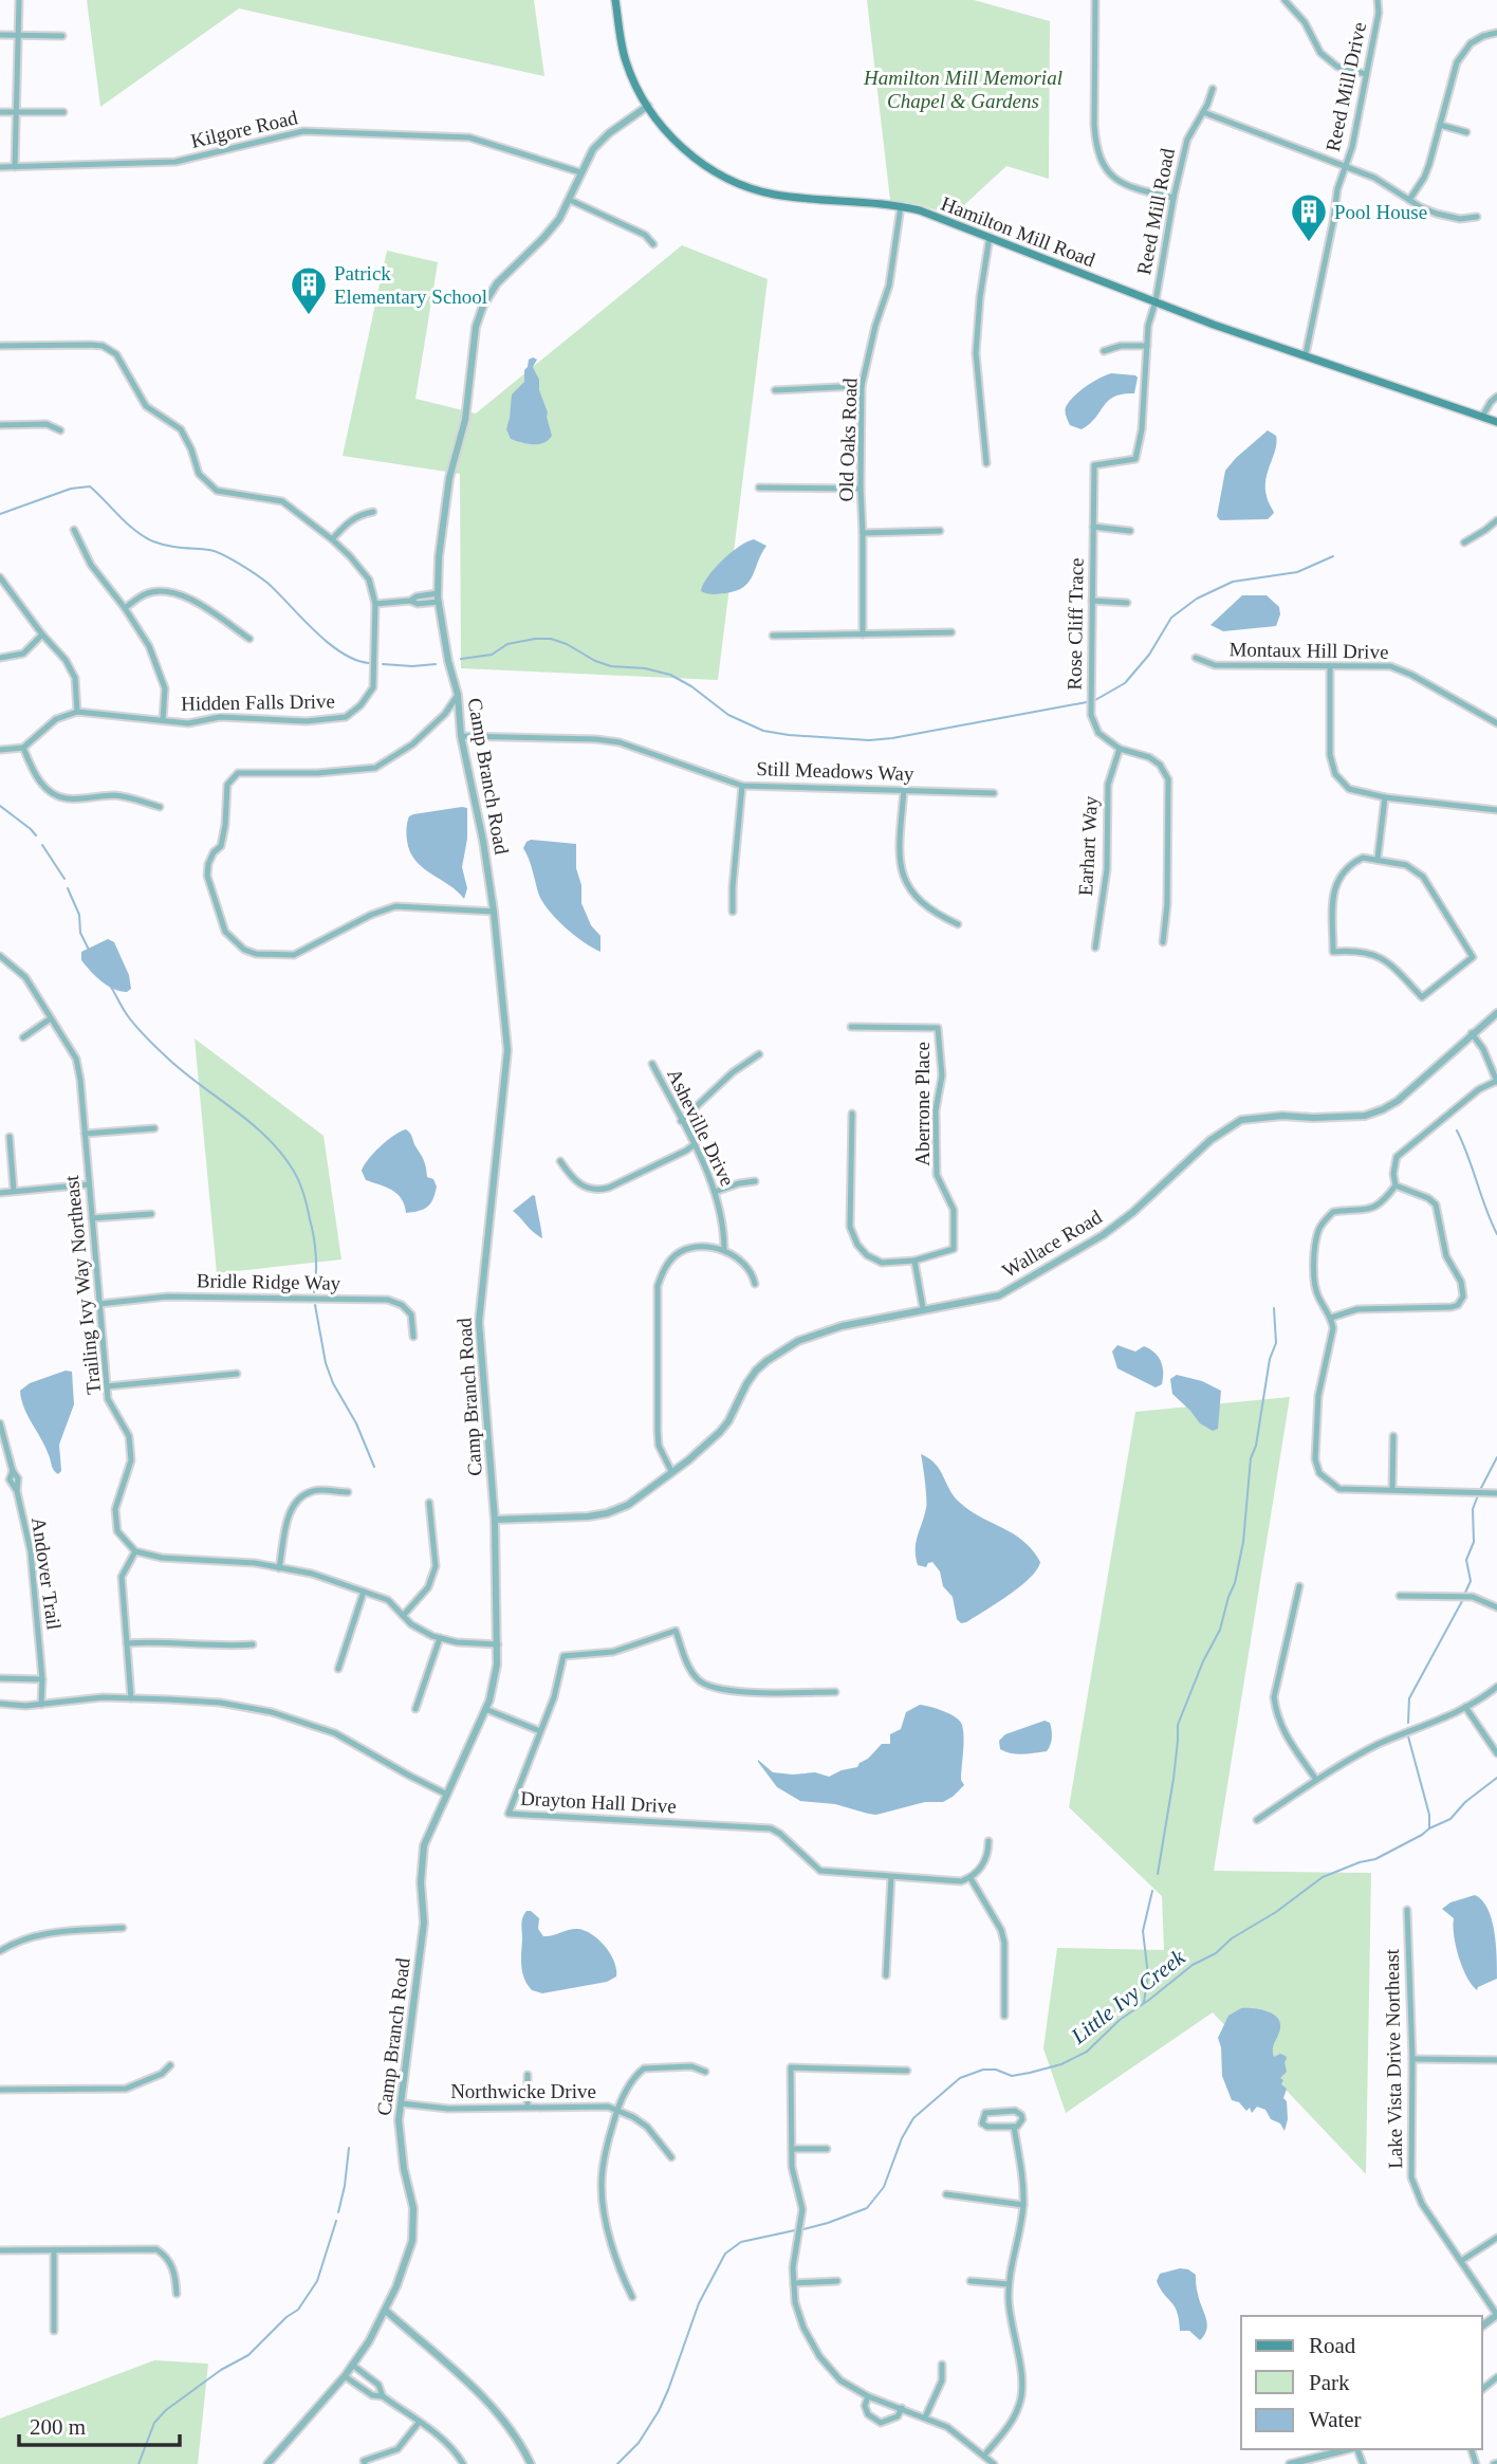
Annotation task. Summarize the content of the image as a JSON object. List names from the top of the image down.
{
  "streets": {
    "main road": ["Hamilton Mill Road"],
    "street": [
      "Reed Mill Drive",
      "Kilgore Road",
      "Reed Mill Road",
      "Old Oaks Road",
      "Rose Cliff Trace",
      "Montaux Hill Drive",
      "Hidden Falls Drive",
      "Still Meadows Way",
      "Camp Branch Road",
      "Earhart Way",
      "Aberrone Place",
      "Asheville Drive",
      "Wallace Road",
      "Bridle Ridge Way",
      "Trailing Ivy Way Northeast",
      "Andover Trail",
      "Drayton Hall Drive",
      "Lake Vista Drive Northeast",
      "Northwicke Drive"
    ]
  },
  "crossings": [
    ["Reed Mill Drive", "Hamilton Mill Road"],
    ["Kilgore Road", "Camp Branch Road"],
    ["Reed Mill Road", "Hamilton Mill Road"],
    ["Reed Mill Road", "Rose Cliff Trace"],
    ["Hamilton Mill Road", "Old Oaks Road"],
    ["Hamilton Mill Road", "Rose Cliff Trace"],
    ["Hamilton Mill Road", "Camp Branch Road"],
    ["Rose Cliff Trace", "Earhart Way"],
    ["Still Meadows Way", "Camp Branch Road"],
    ["Camp Branch Road", "Wallace Road"],
    ["Camp Branch Road", "Northwicke Drive"],
    ["Bridle Ridge Way", "Trailing Ivy Way Northeast"]
  ],
  "water": ["Little Ivy Creek"],
  "parks": ["Hamilton Mill Memorial Chapel & Gardens"],
  "places": {
    "building": ["Pool House", "Patrick Elementary School"]
  },
  "legend": ["Road", "Park", "Water"],
  "scale_bar": "200 m"
}
